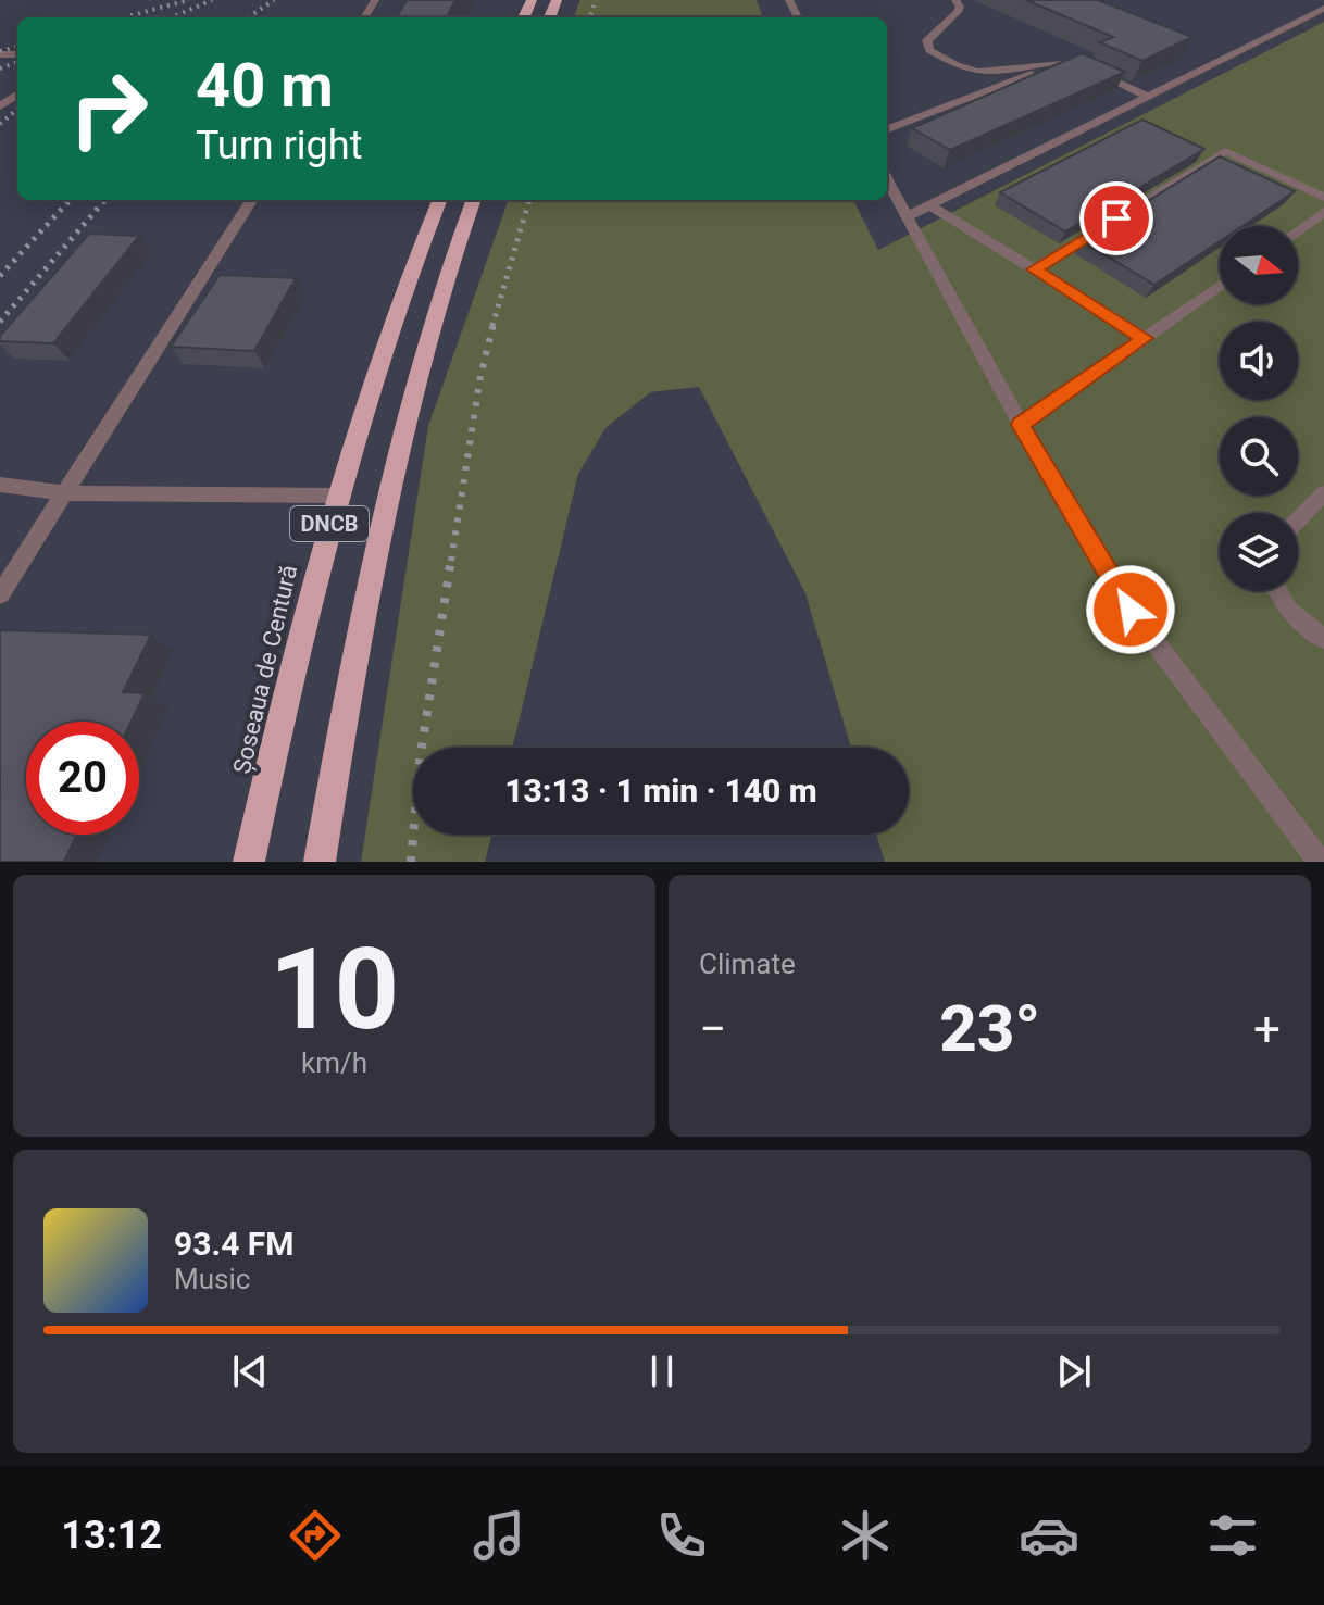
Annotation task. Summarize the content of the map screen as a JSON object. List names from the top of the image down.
{
  "streets": {
    "main road": ["DNCB", "Șoseaua de Centură"]
  },
  "north": "right",
  "page": {
    "turn": ["40 m", "Turn right"],
    "limit": "20",
    "trip": "13:13 · 1 min · 140 m",
    "tile": [
      ["10", "km/h"],
      "Climate"
    ],
    "heat": ["−", "23°", "+"],
    "song": ["93.4 FM", "Music"],
    "tabs": "13:12"
  }
}
